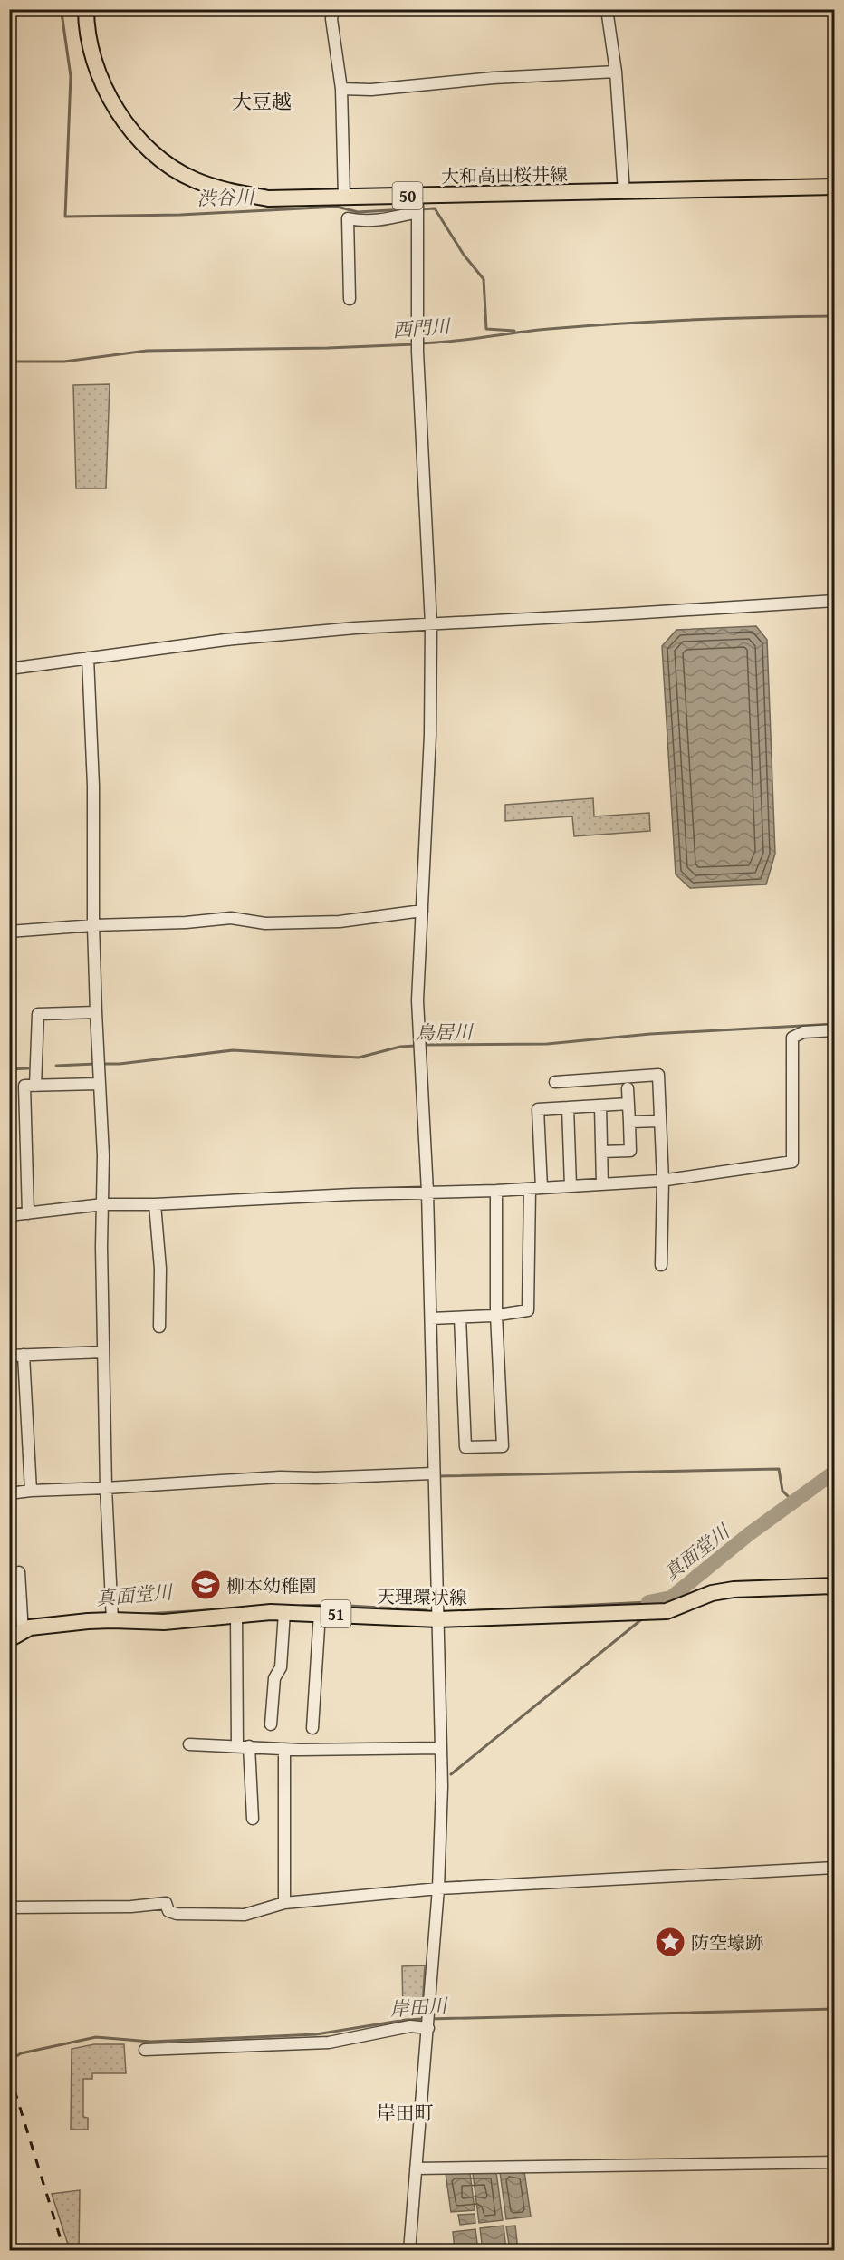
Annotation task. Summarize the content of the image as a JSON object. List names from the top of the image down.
{
  "streets": {
    "main road": [
      "大和高田桜井線",
      "50",
      "天理環状線",
      "51"
    ]
  },
  "districts": ["大豆越", "岸田町"],
  "water": [
    "渋谷川",
    "西門川",
    "鳥居川",
    "真面堂川",
    "岸田川"
  ],
  "places": {
    "school or university": ["柳本幼稚園"],
    "place": ["防空壕跡"]
  }
}
